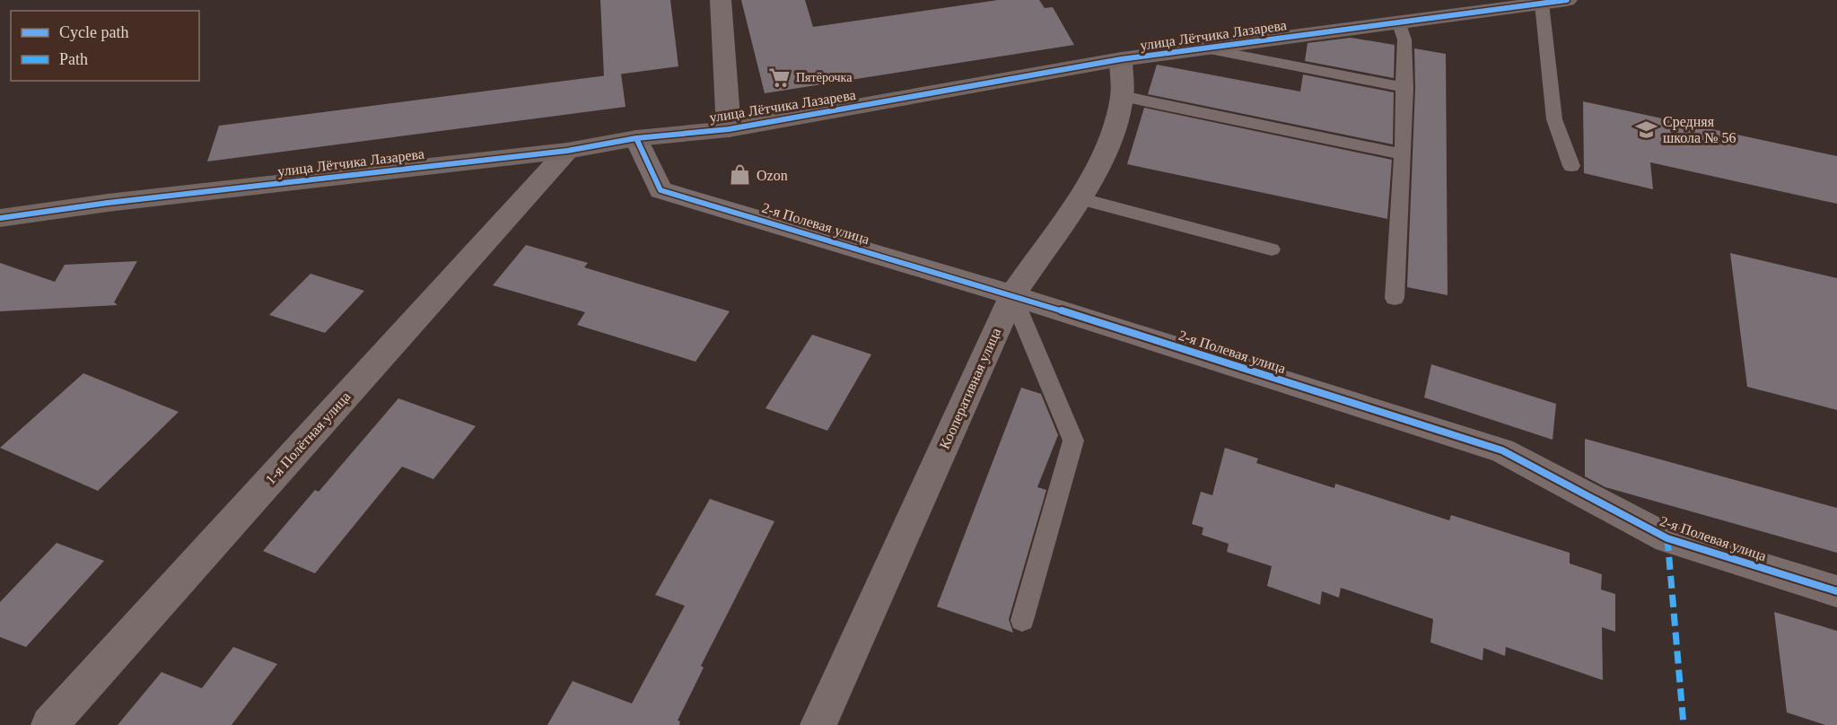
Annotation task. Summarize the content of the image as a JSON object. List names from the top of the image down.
{
  "streets": {
    "street": [
      "улица Лётчика Лазарева",
      "2-я Полевая улица",
      "Кооперативная улица",
      "1-я Полётная улица"
    ]
  },
  "crossings": [
    ["улица Лётчика Лазарева", "2-я Полевая улица"],
    ["улица Лётчика Лазарева", "Кооперативная улица"],
    ["улица Лётчика Лазарева", "1-я Полётная улица"],
    ["2-я Полевая улица", "Кооперативная улица"]
  ],
  "places": {
    "supermarket": ["Пятёрочка"],
    "school or university": ["Средняя школа № 56"],
    "shop": ["Ozon"]
  },
  "legend": ["Cycle path", "Path"]
}
